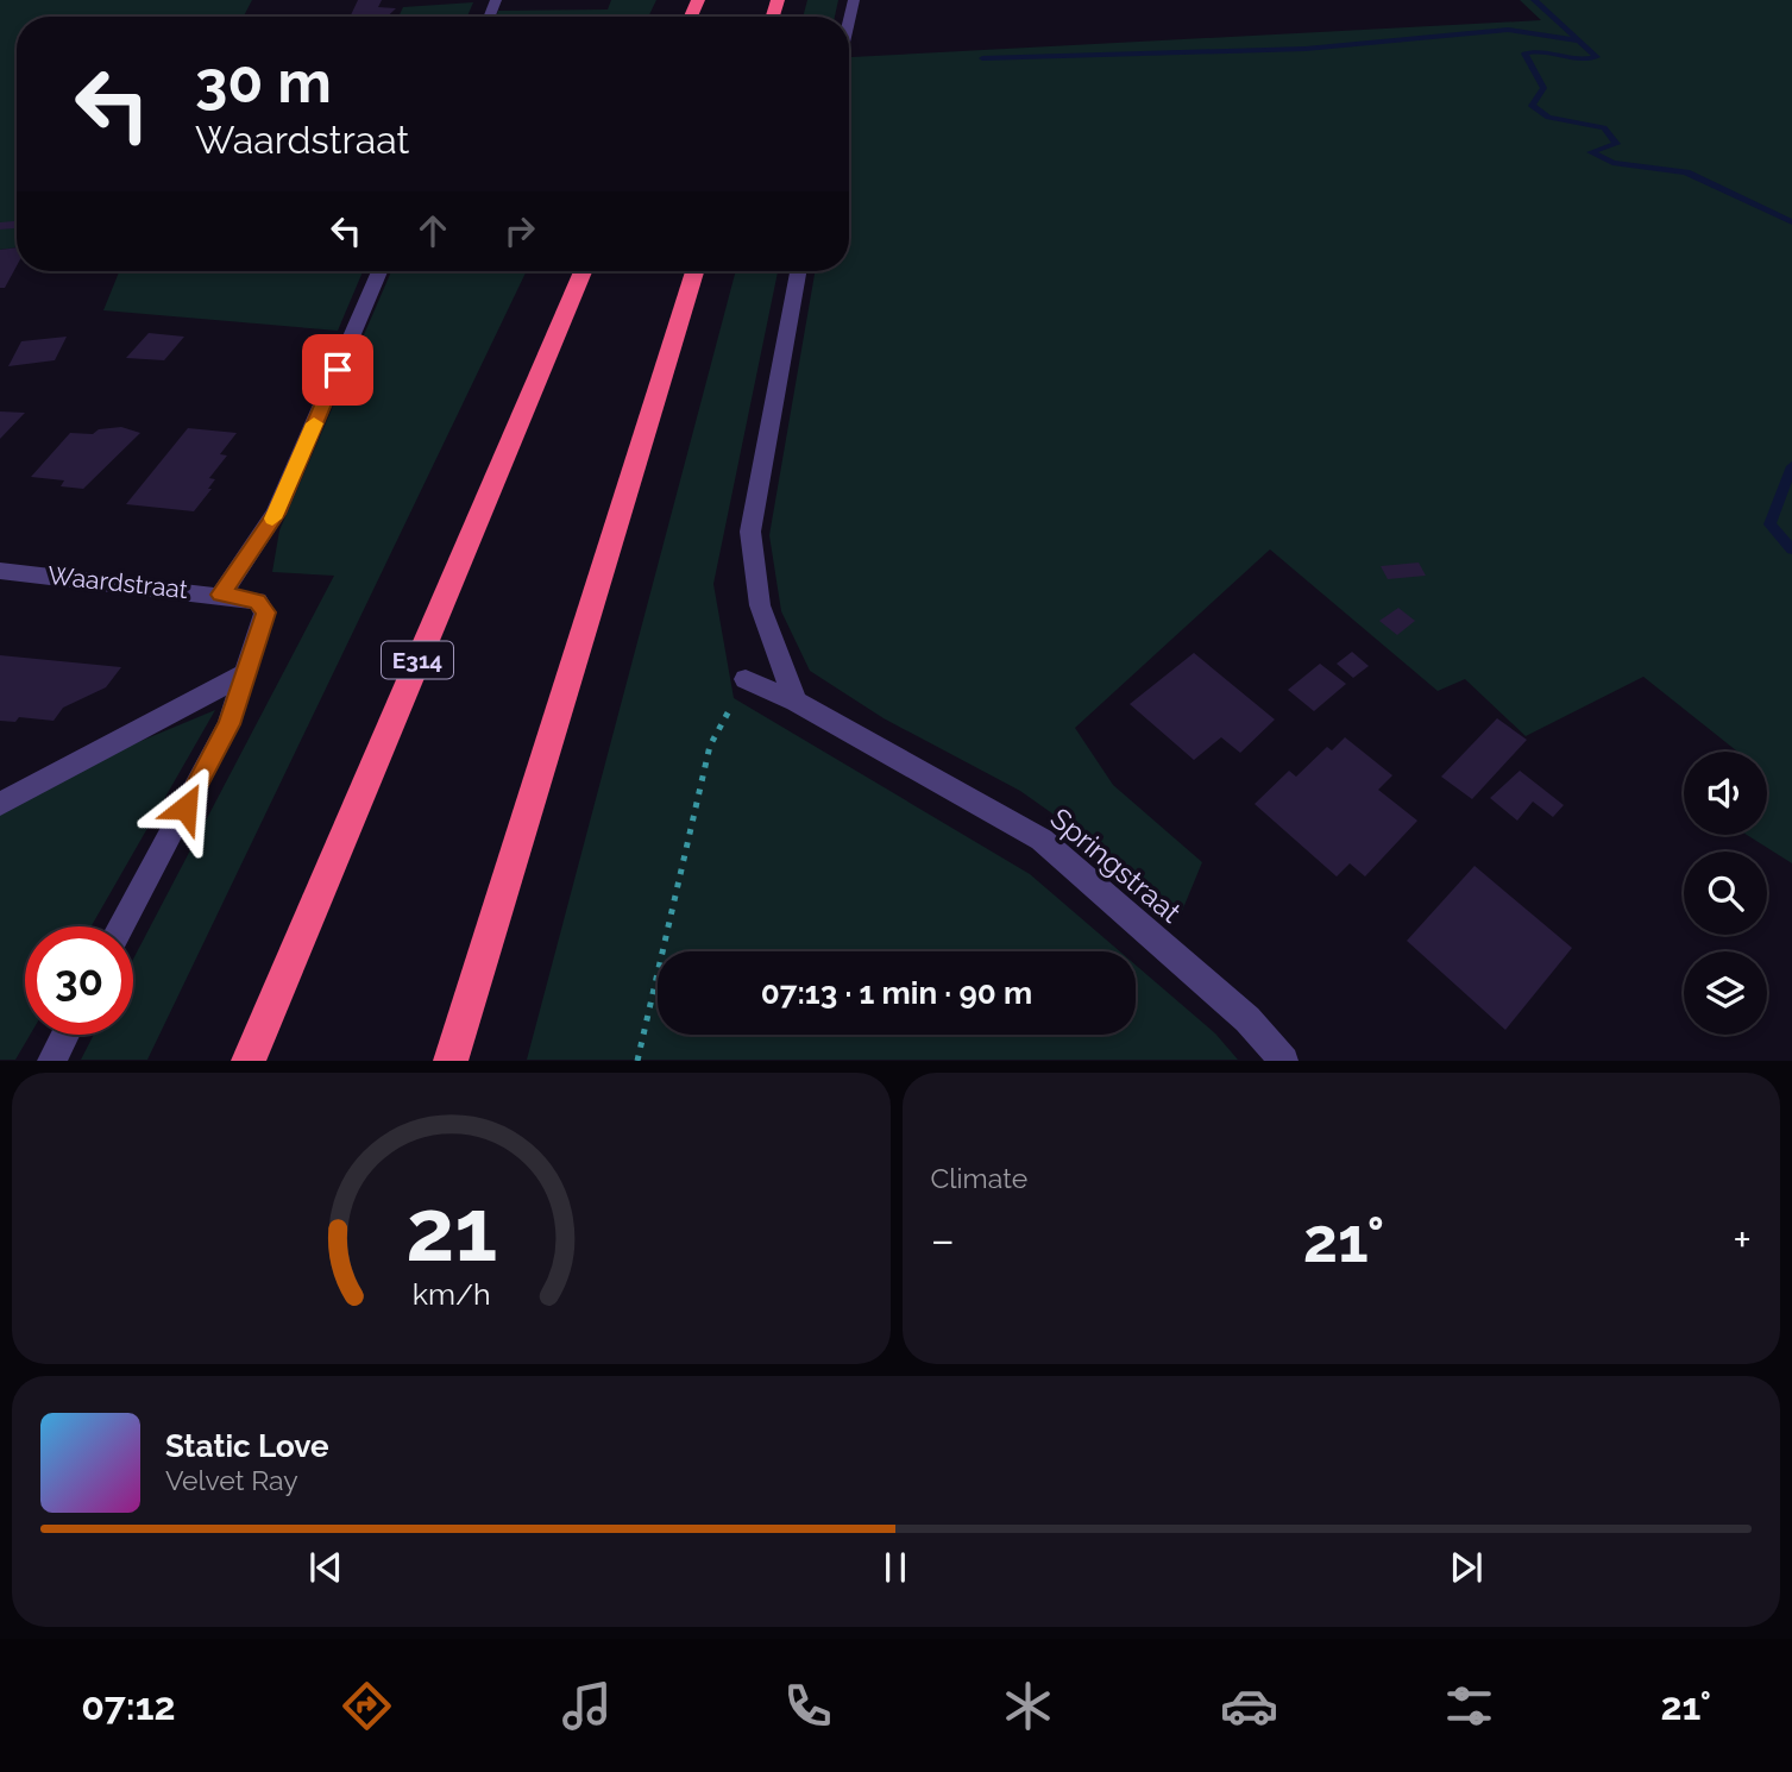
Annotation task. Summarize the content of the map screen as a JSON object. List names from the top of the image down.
{
  "streets": {
    "highway": ["E314"],
    "street": ["Waardstraat", "Springstraat"]
  },
  "page": {
    "turn": ["30 m", "Waardstraat"],
    "limit": "30",
    "trip": "07:13 · 1 min · 90 m",
    "tile": "Climate",
    "heat": ["−", "21°", "+"],
    "song": ["Static Love", "Velvet Ray"],
    "tabs": ["07:12", "21°"],
    "gauge": ["21", "km/h"]
  }
}
